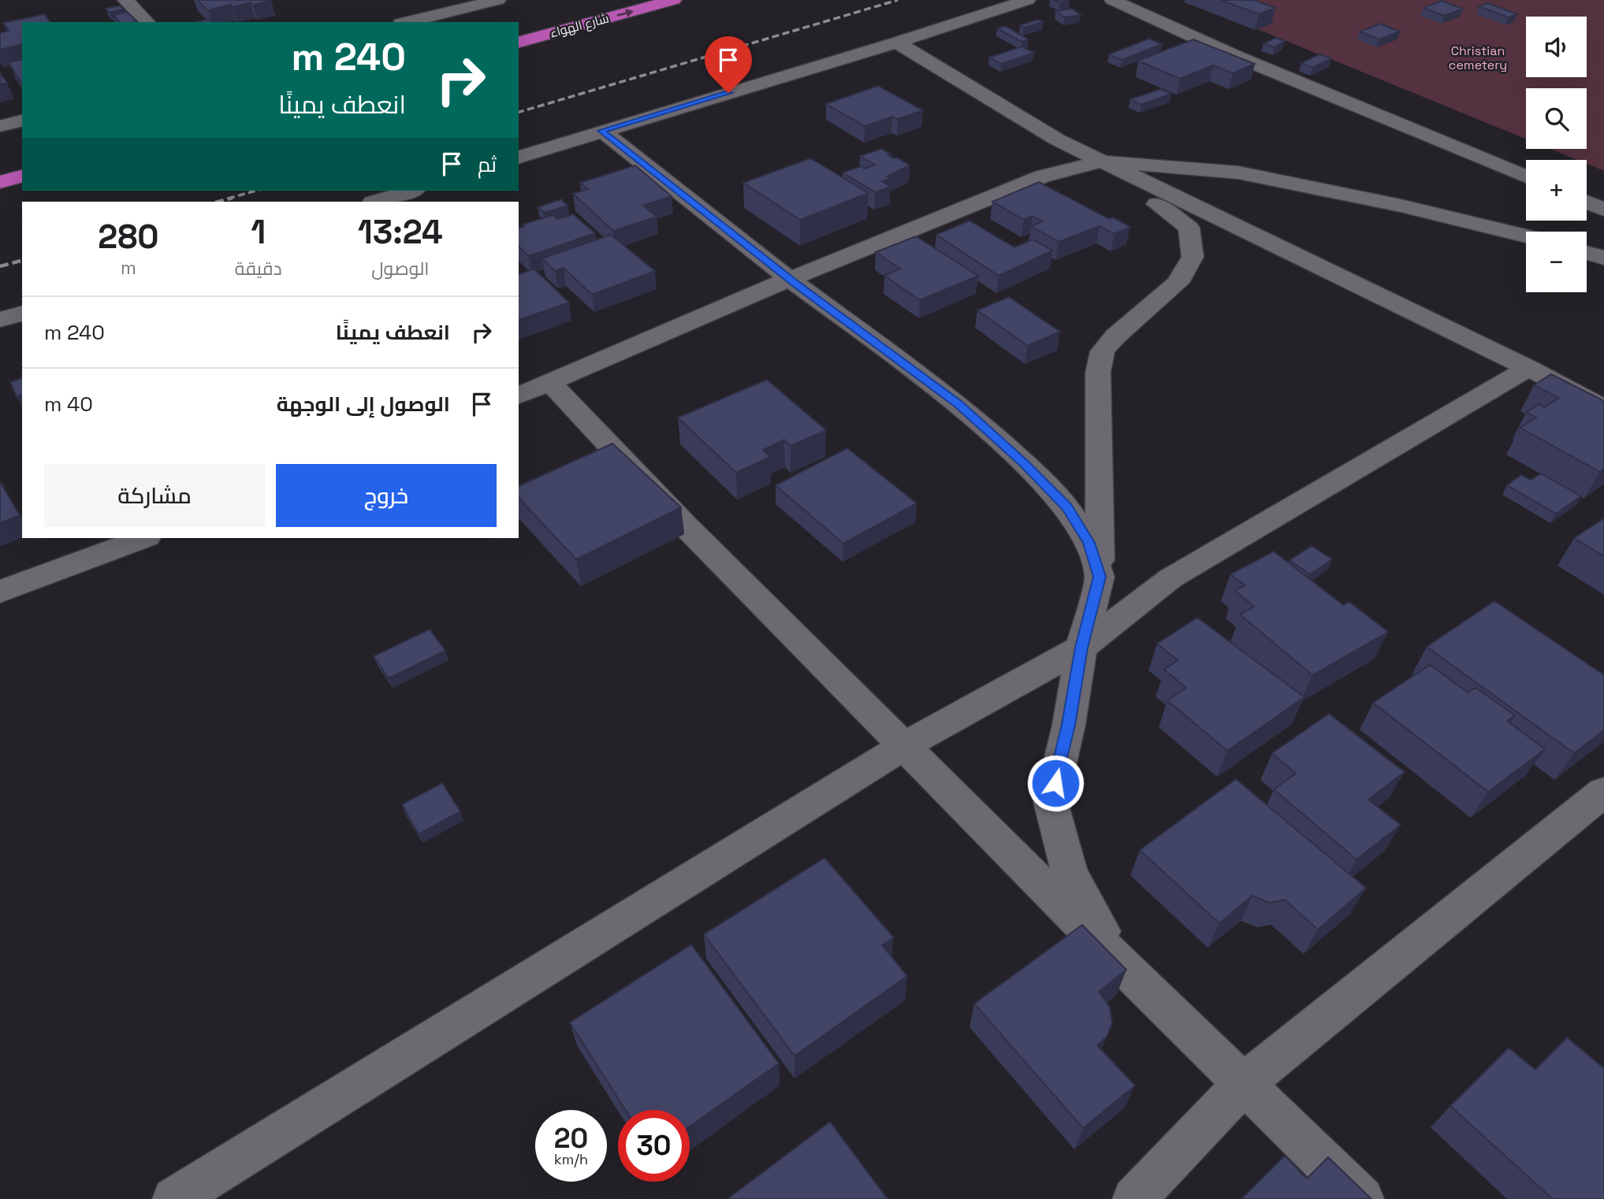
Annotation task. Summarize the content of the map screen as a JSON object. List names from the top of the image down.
{
  "streets": {
    "highway": ["شارع الهواء"]
  },
  "parks": ["Christian cemetery"],
  "page": {
    "map_buttons": ["+", "−"],
    "turn": ["240 m", "انعطف يمينًا"],
    "then": "ثم",
    "eta": [
      "13:24",
      "الوصول",
      "1",
      "دقيقة",
      "280",
      "m"
    ],
    "list": [
      {
        "name": "انعطف يمينًا",
        "value": "240 m"
      },
      {
        "name": "الوصول إلى الوجهة",
        "value": "40 m"
      }
    ],
    "buttons": ["خروج", "مشاركة"],
    "speed": "20 km/h",
    "limit": "30"
  }
}
